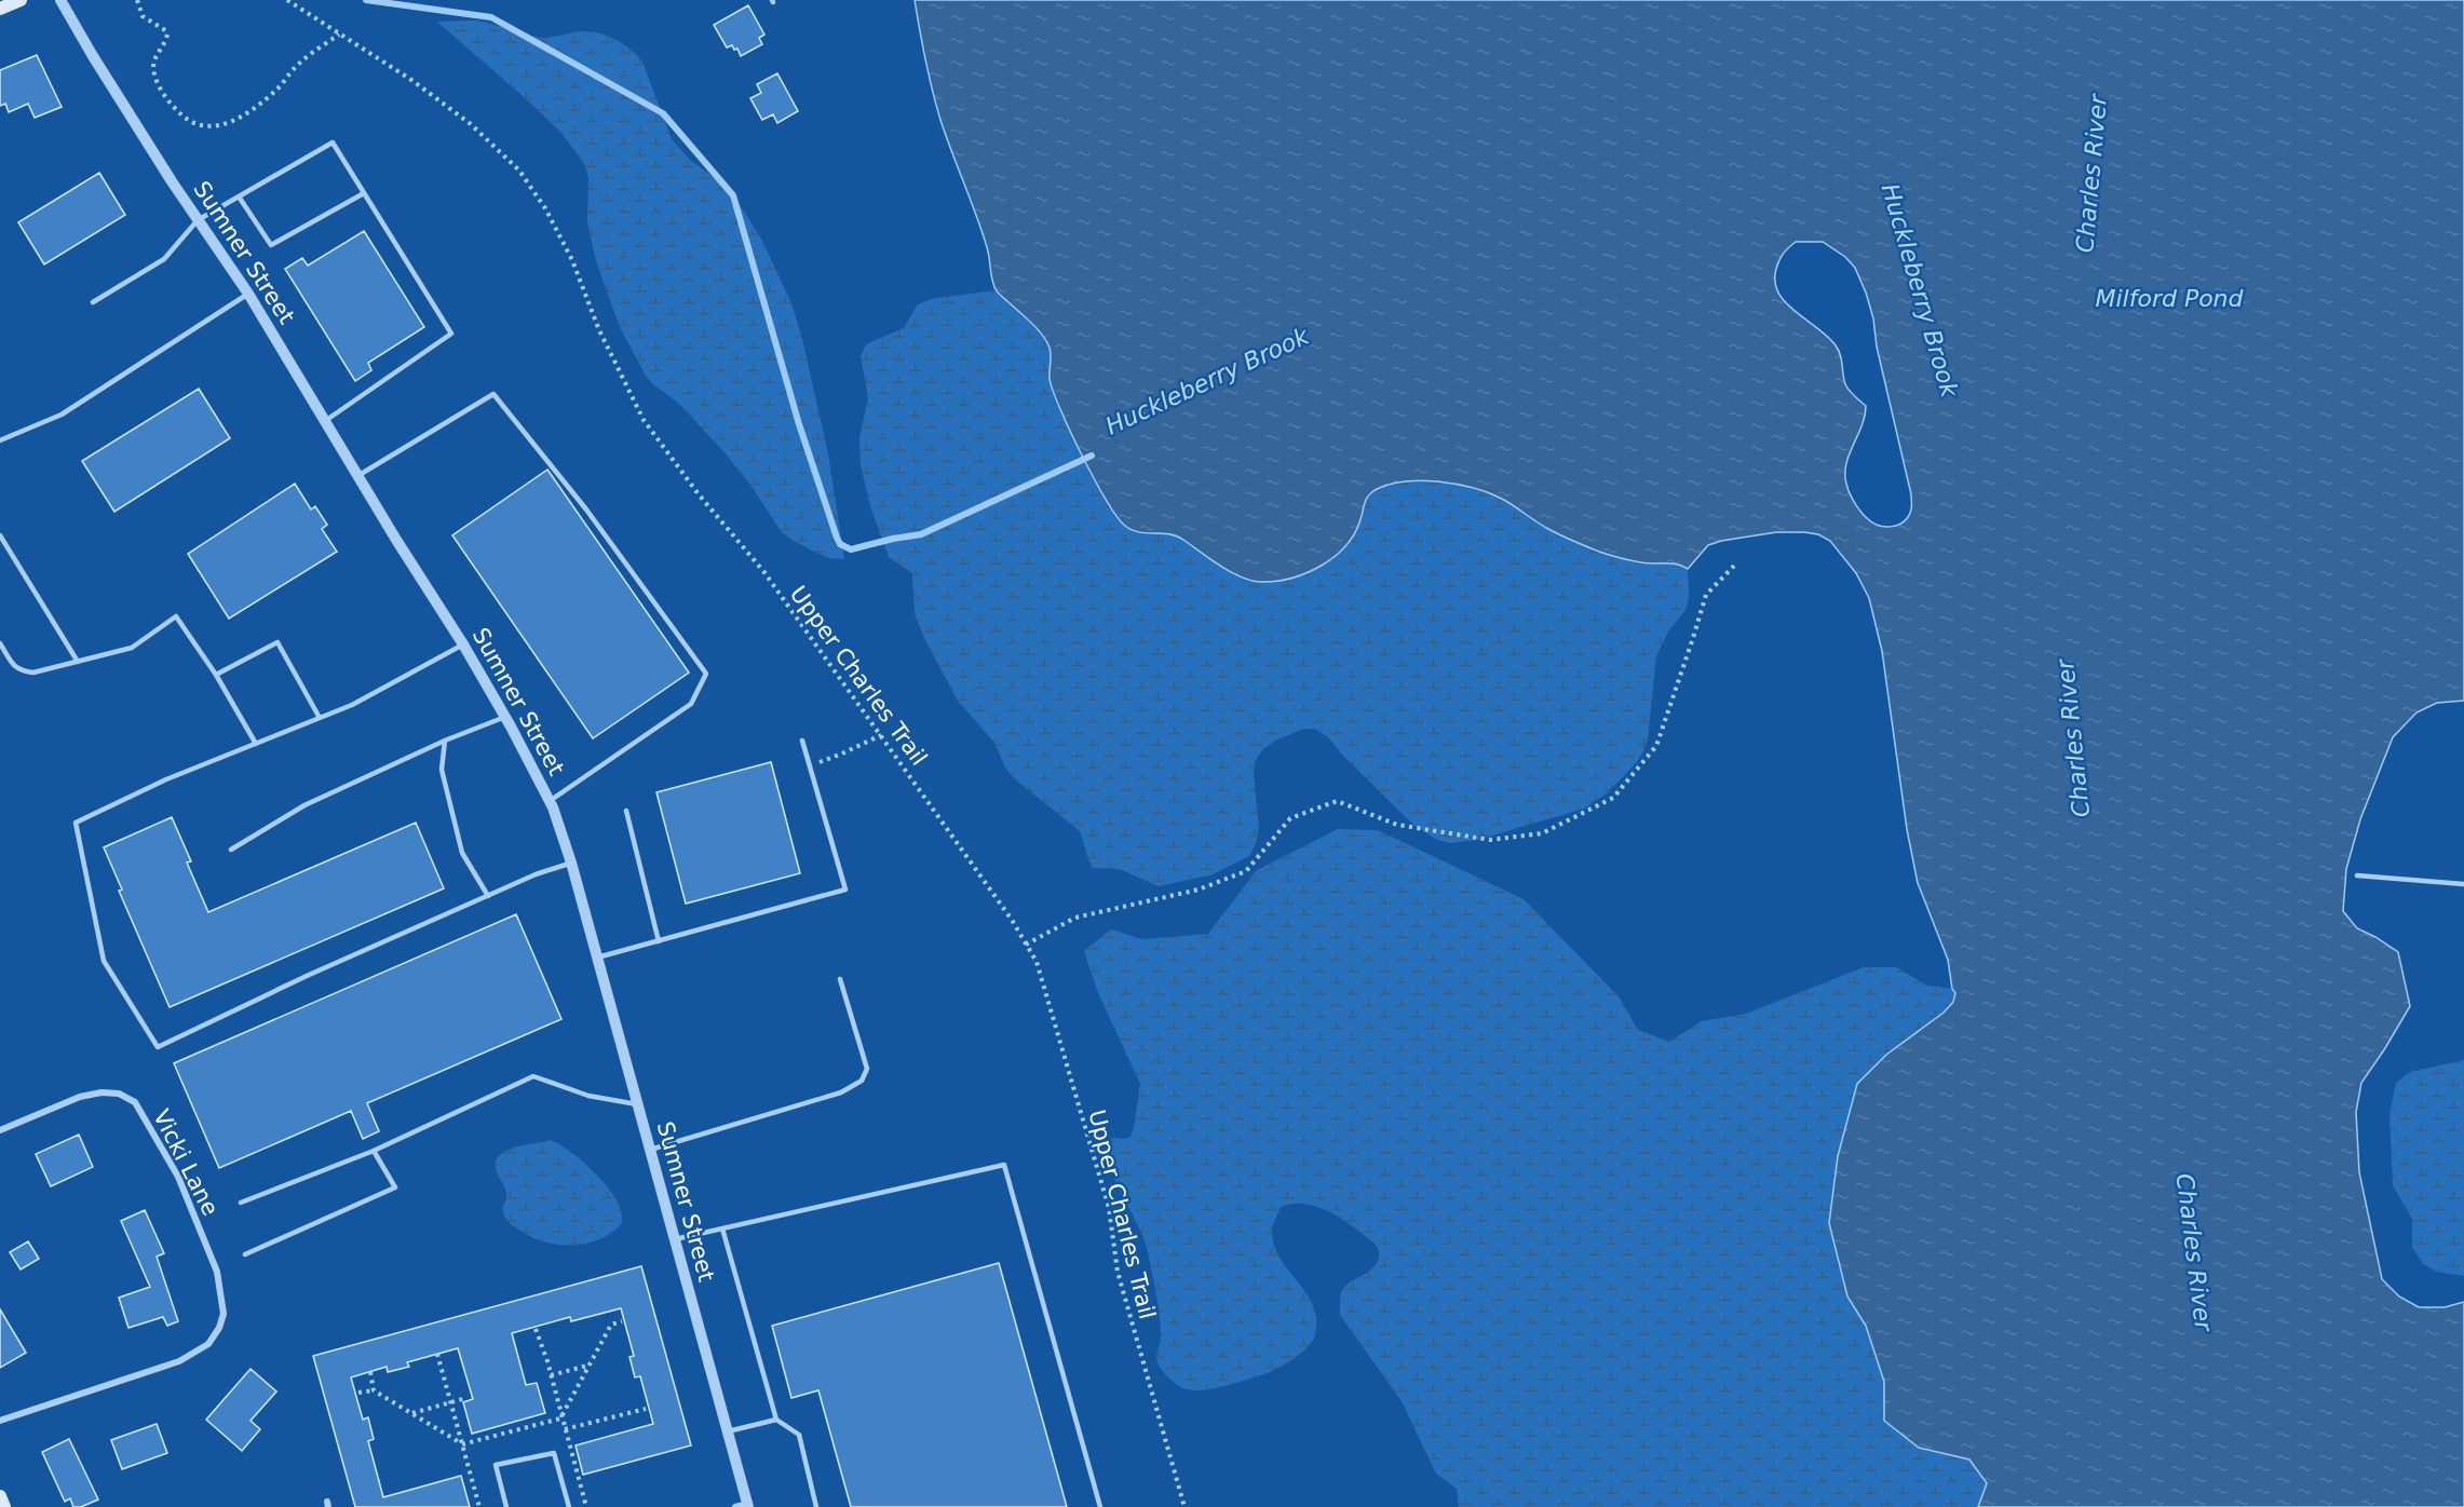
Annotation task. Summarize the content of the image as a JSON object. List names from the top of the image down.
{
  "streets": {
    "street": ["Sumner Street", "Vicki Lane"],
    "path": ["Upper Charles Trail"]
  },
  "water": ["Charles River", "Huckleberry Brook", "Milford Pond"]
}
